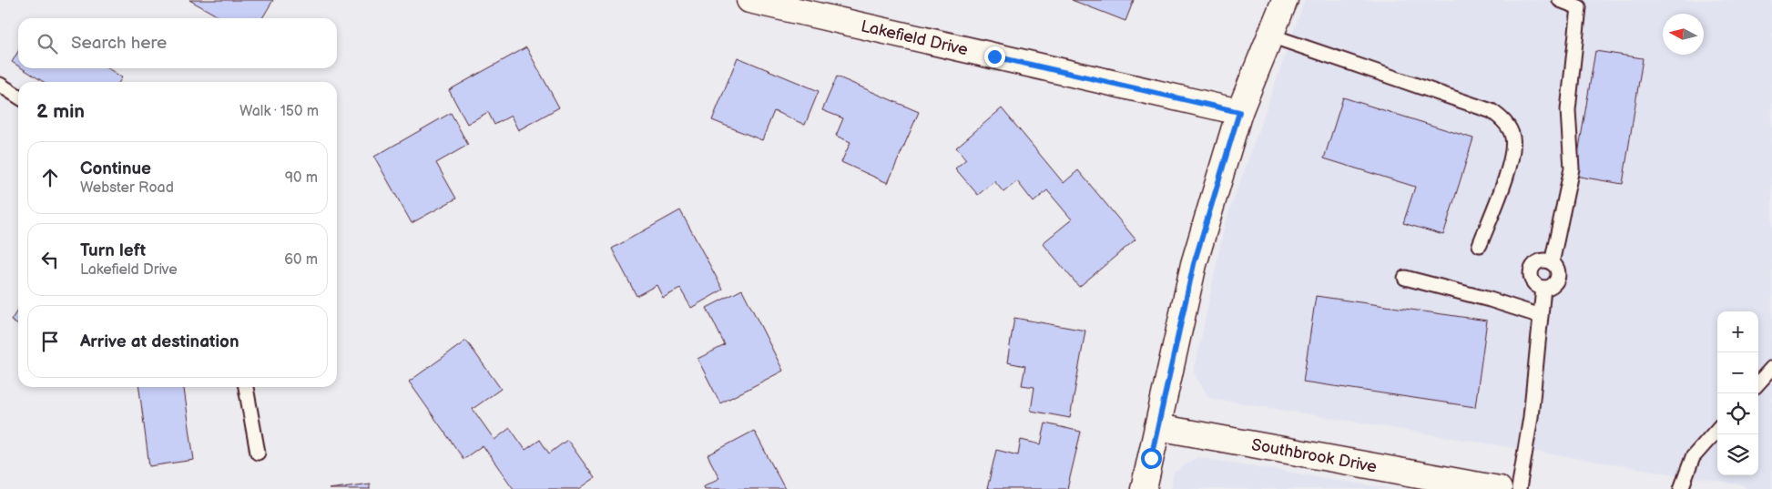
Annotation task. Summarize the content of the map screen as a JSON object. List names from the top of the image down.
{
  "streets": {
    "street": ["Lakefield Drive", "Southbrook Drive"]
  },
  "north": "left",
  "page": {
    "search": "Search here",
    "heading": ["2 min", "Walk · 150 m"],
    "list": [
      ["Continue", "Webster Road", "90 m"],
      ["Turn left", "Lakefield Drive", "60 m"],
      "Arrive at destination"
    ],
    "map_buttons": ["+", "−"]
  }
}
